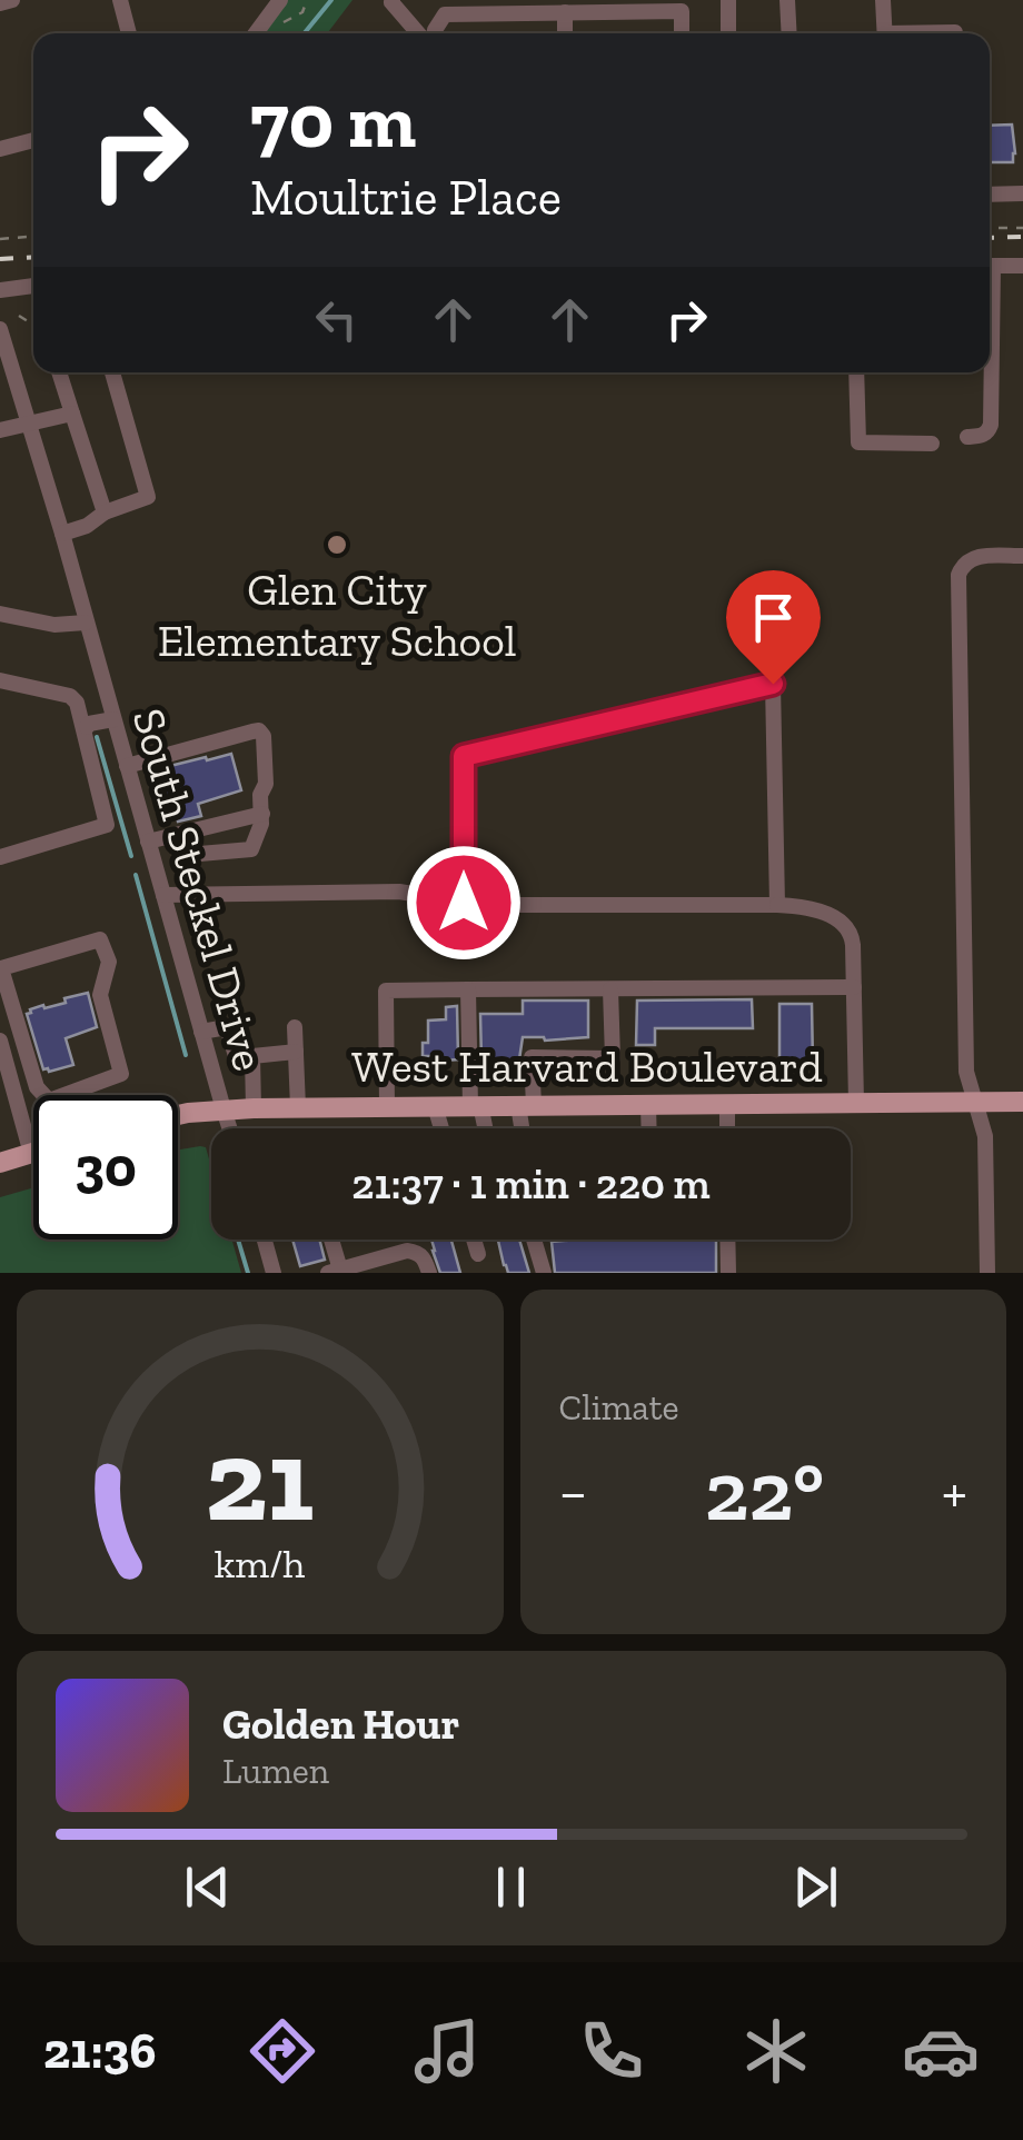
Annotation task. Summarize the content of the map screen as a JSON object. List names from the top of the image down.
{
  "streets": {
    "main road": ["West Harvard Boulevard"],
    "street": ["South Steckel Drive"]
  },
  "crossings": [
    ["South Steckel Drive", "West Harvard Boulevard"]
  ],
  "places": ["Glen City Elementary School"],
  "page": {
    "turn": ["70 m", "Moultrie Place"],
    "limit": "30",
    "trip": "21:37 · 1 min · 220 m",
    "tile": "Climate",
    "heat": ["−", "22°", "+"],
    "song": ["Golden Hour", "Lumen"],
    "tabs": "21:36",
    "gauge": ["21", "km/h"]
  }
}
